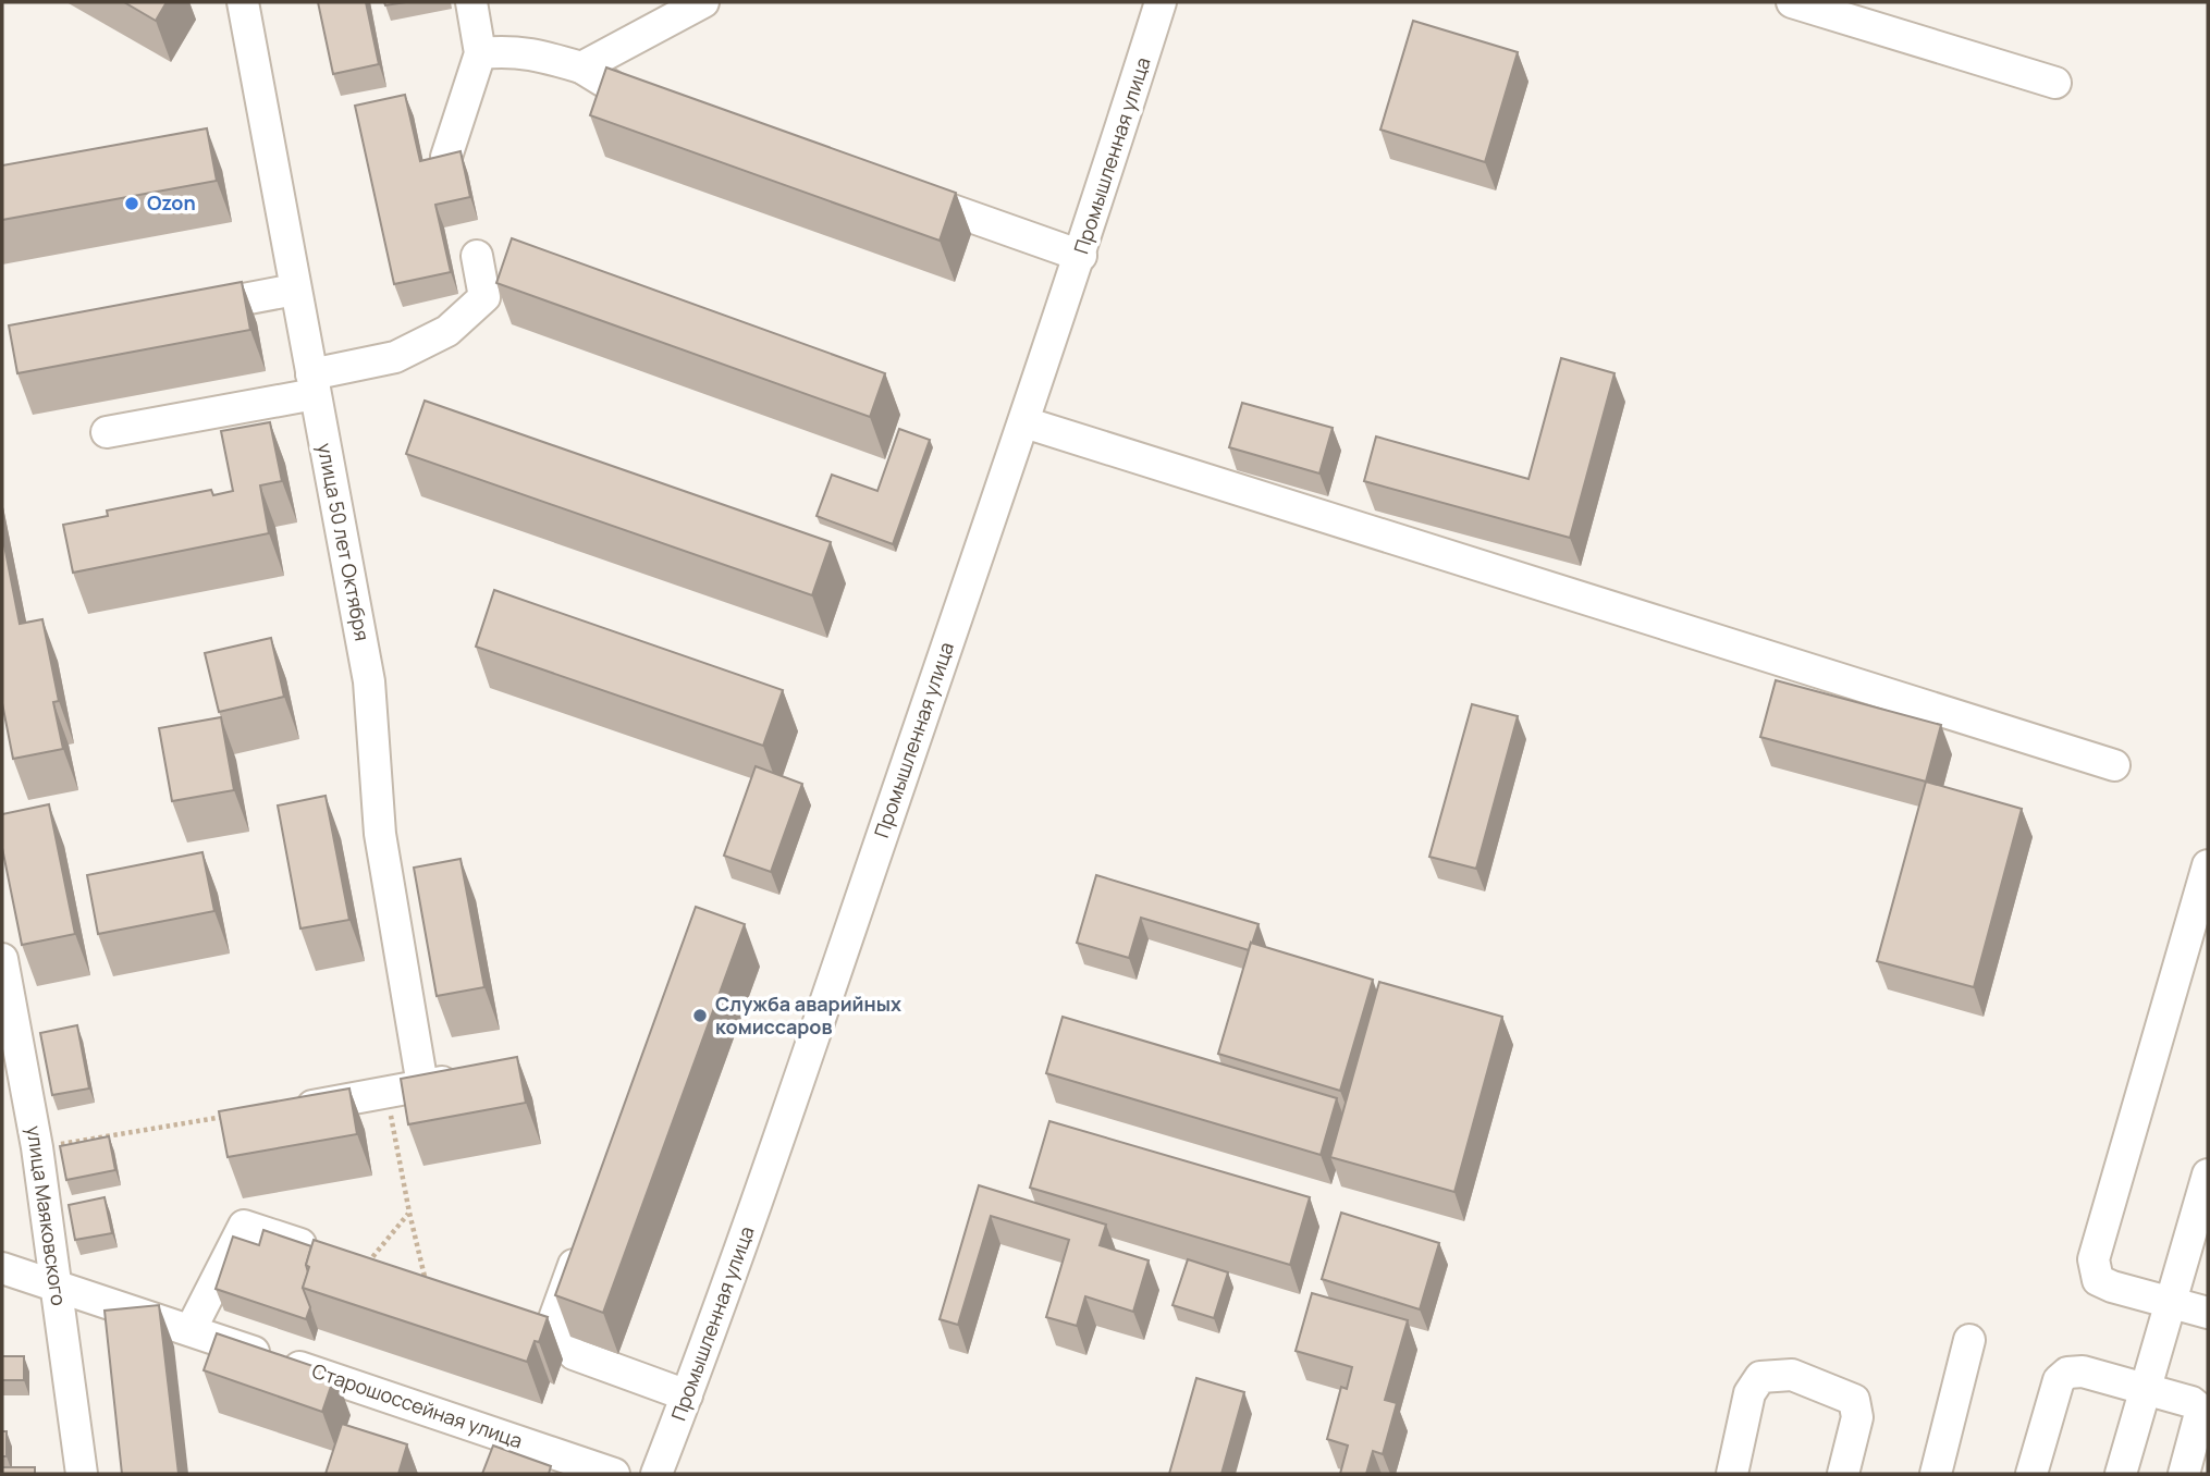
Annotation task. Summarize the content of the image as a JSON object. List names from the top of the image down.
{
  "streets": {
    "street": [
      "Промышленная улица",
      "улица 50 лет Октября",
      "улица Маяковского",
      "Старошоссейная улица"
    ]
  },
  "crossings": [
    ["улица Маяковского", "Старошоссейная улица"]
  ],
  "places": ["Ozon", "Служба аварийных комиссаров"]
}
